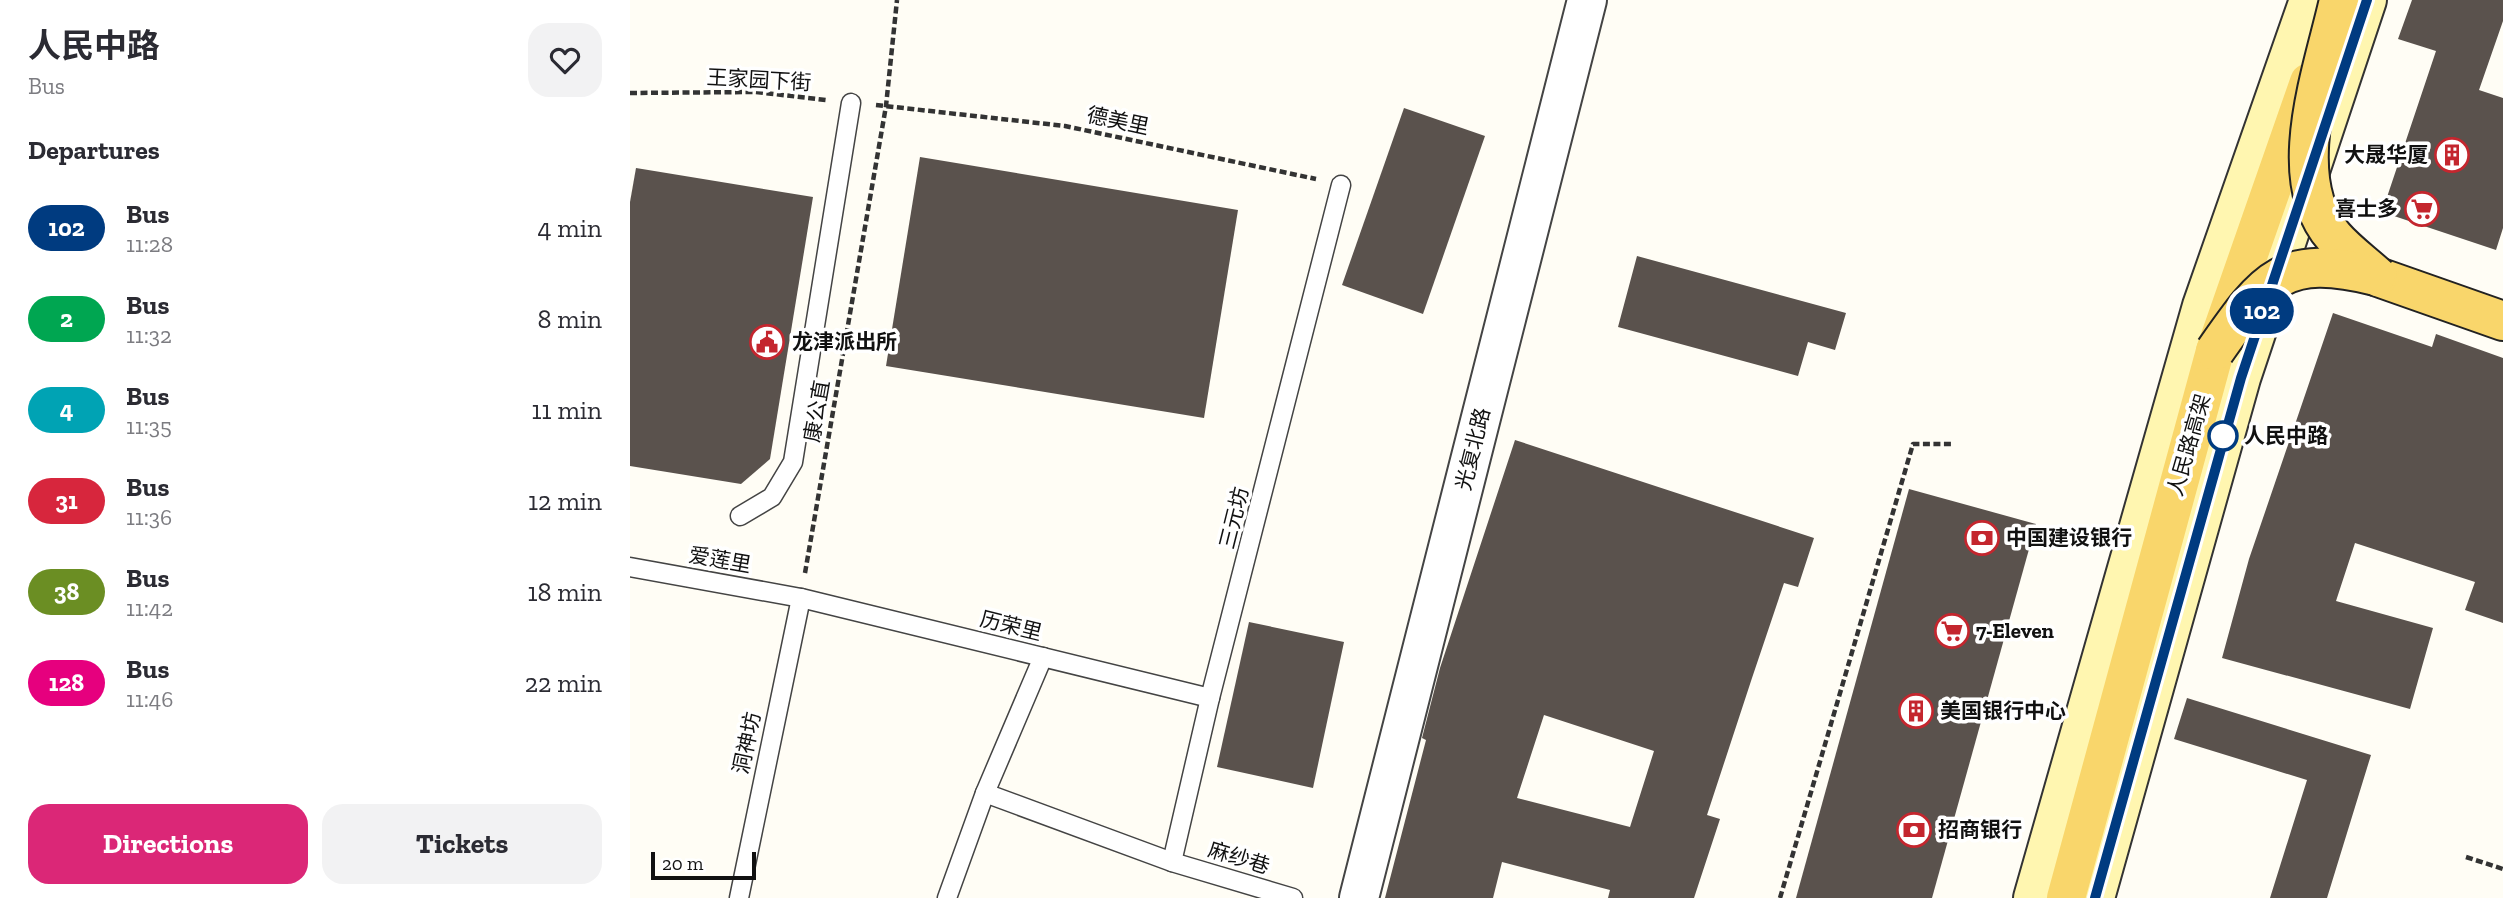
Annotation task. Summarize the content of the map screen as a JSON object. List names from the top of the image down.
{
  "streets": {
    "main road": ["人民路高架"],
    "street": ["光复北路"],
    "lane": [
      "三元坊",
      "爱莲里",
      "历荣里",
      "洞神坊",
      "麻纱巷"
    ],
    "path": ["王家园下街", "德美里", "康公直"]
  },
  "crossings": [
    ["王家园下街", "德美里"],
    ["王家园下街", "康公直"],
    ["德美里", "康公直"],
    ["德美里", "三元坊"],
    ["康公直", "爱莲里"],
    ["康公直", "历荣里"],
    ["康公直", "洞神坊"],
    ["三元坊", "历荣里"],
    ["三元坊", "麻纱巷"],
    ["爱莲里", "历荣里"],
    ["爱莲里", "洞神坊"],
    ["历荣里", "洞神坊"]
  ],
  "places": {
    "building": ["大晟华厦", "美国银行中心"],
    "supermarket": ["喜士多", "7-Eleven"],
    "public building": ["龙津派出所"],
    "other": ["人民中路"],
    "bank": ["中国建设银行", "招商银行"]
  },
  "lines": ["bus line 102"],
  "scale_bar": "20 m",
  "page": {
    "heading": [
      ["人民中路", "Bus"],
      "Departures"
    ],
    "on_map": "102",
    "list": [
      {
        "mark": "102",
        "name": "Bus",
        "note": "11:28",
        "value": "4 min"
      },
      {
        "mark": "2",
        "name": "Bus",
        "note": "11:32",
        "value": "8 min"
      },
      {
        "mark": "4",
        "name": "Bus",
        "note": "11:35",
        "value": "11 min"
      },
      {
        "mark": "31",
        "name": "Bus",
        "note": "11:36",
        "value": "12 min"
      },
      {
        "mark": "38",
        "name": "Bus",
        "note": "11:42",
        "value": "18 min"
      },
      {
        "mark": "128",
        "name": "Bus",
        "note": "11:46",
        "value": "22 min"
      }
    ],
    "buttons": ["Directions", "Tickets"],
    "scale": "20 m"
  }
}
